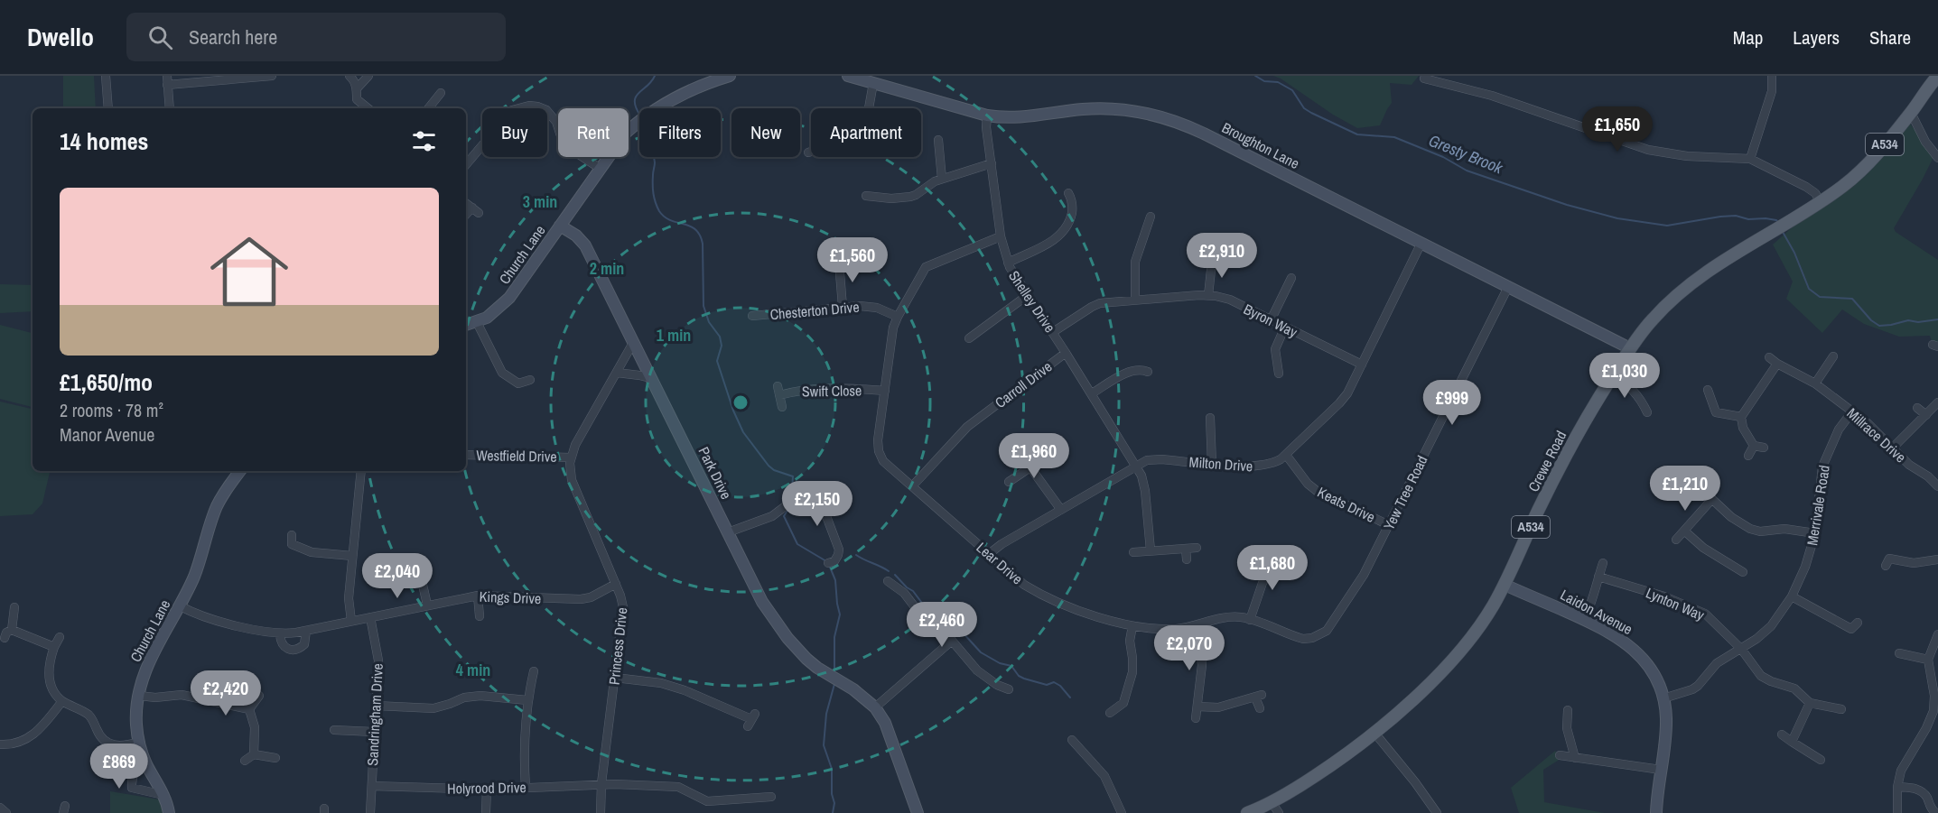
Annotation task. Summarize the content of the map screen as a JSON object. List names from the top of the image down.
{
  "streets": {
    "main road": ["A534", "Crewe Road"],
    "street": [
      "Broughton Lane",
      "Church Lane",
      "Shelley Drive",
      "Chesterton Drive",
      "Byron Way",
      "Carroll Drive",
      "Swift Close",
      "Millrace Drive",
      "Westfield Drive",
      "Milton Drive",
      "Park Drive",
      "Yew Tree Road",
      "Keats Drive",
      "Merrivale Road",
      "Lear Drive",
      "Kings Drive",
      "Lynton Way",
      "Laidon Avenue",
      "Princess Drive",
      "Sandringham Drive",
      "Holyrood Drive"
    ]
  },
  "crossings": [
    ["A534", "Crewe Road"],
    ["Broughton Lane", "Shelley Drive"],
    ["Broughton Lane", "Crewe Road"],
    ["Broughton Lane", "Milton Drive"],
    ["Broughton Lane", "Yew Tree Road"],
    ["Church Lane", "Park Drive"],
    ["Church Lane", "Kings Drive"],
    ["Shelley Drive", "Byron Way"],
    ["Shelley Drive", "Carroll Drive"],
    ["Shelley Drive", "Milton Drive"],
    ["Shelley Drive", "Lear Drive"],
    ["Chesterton Drive", "Lear Drive"],
    ["Byron Way", "Milton Drive"],
    ["Carroll Drive", "Lear Drive"],
    ["Swift Close", "Lear Drive"],
    ["Millrace Drive", "Merrivale Road"],
    ["Westfield Drive", "Park Drive"],
    ["Westfield Drive", "Princess Drive"],
    ["Crewe Road", "Laidon Avenue"],
    ["Milton Drive", "Keats Drive"],
    ["Milton Drive", "Lear Drive"],
    ["Yew Tree Road", "Keats Drive"],
    ["Yew Tree Road", "Lear Drive"],
    ["Merrivale Road", "Lynton Way"],
    ["Merrivale Road", "Laidon Avenue"],
    ["Kings Drive", "Princess Drive"],
    ["Kings Drive", "Sandringham Drive"],
    ["Princess Drive", "Holyrood Drive"],
    ["Sandringham Drive", "Holyrood Drive"]
  ],
  "water": ["Gresty Brook"],
  "page": {
    "header": "Dwello",
    "search": "Search here",
    "nav": ["Map", "Layers", "Share"],
    "price": [
      "£1,650",
      "£2,910",
      "£1,560",
      "£1,030",
      "£999",
      "£1,960",
      "£1,210",
      "£2,150",
      "£1,680",
      "£2,040",
      "£2,460",
      "£2,070",
      "£2,420",
      "£869"
    ],
    "chip": [
      "Buy",
      "Rent",
      "Filters",
      "New",
      "Apartment"
    ],
    "heading": "14 homes",
    "list": [
      {
        "name": "£1,650/mo",
        "note": "2 rooms · 78 m² · Manor Avenue"
      }
    ]
  },
  "rings": [
    "3 min",
    "2 min",
    "1 min",
    "4 min"
  ]
}
